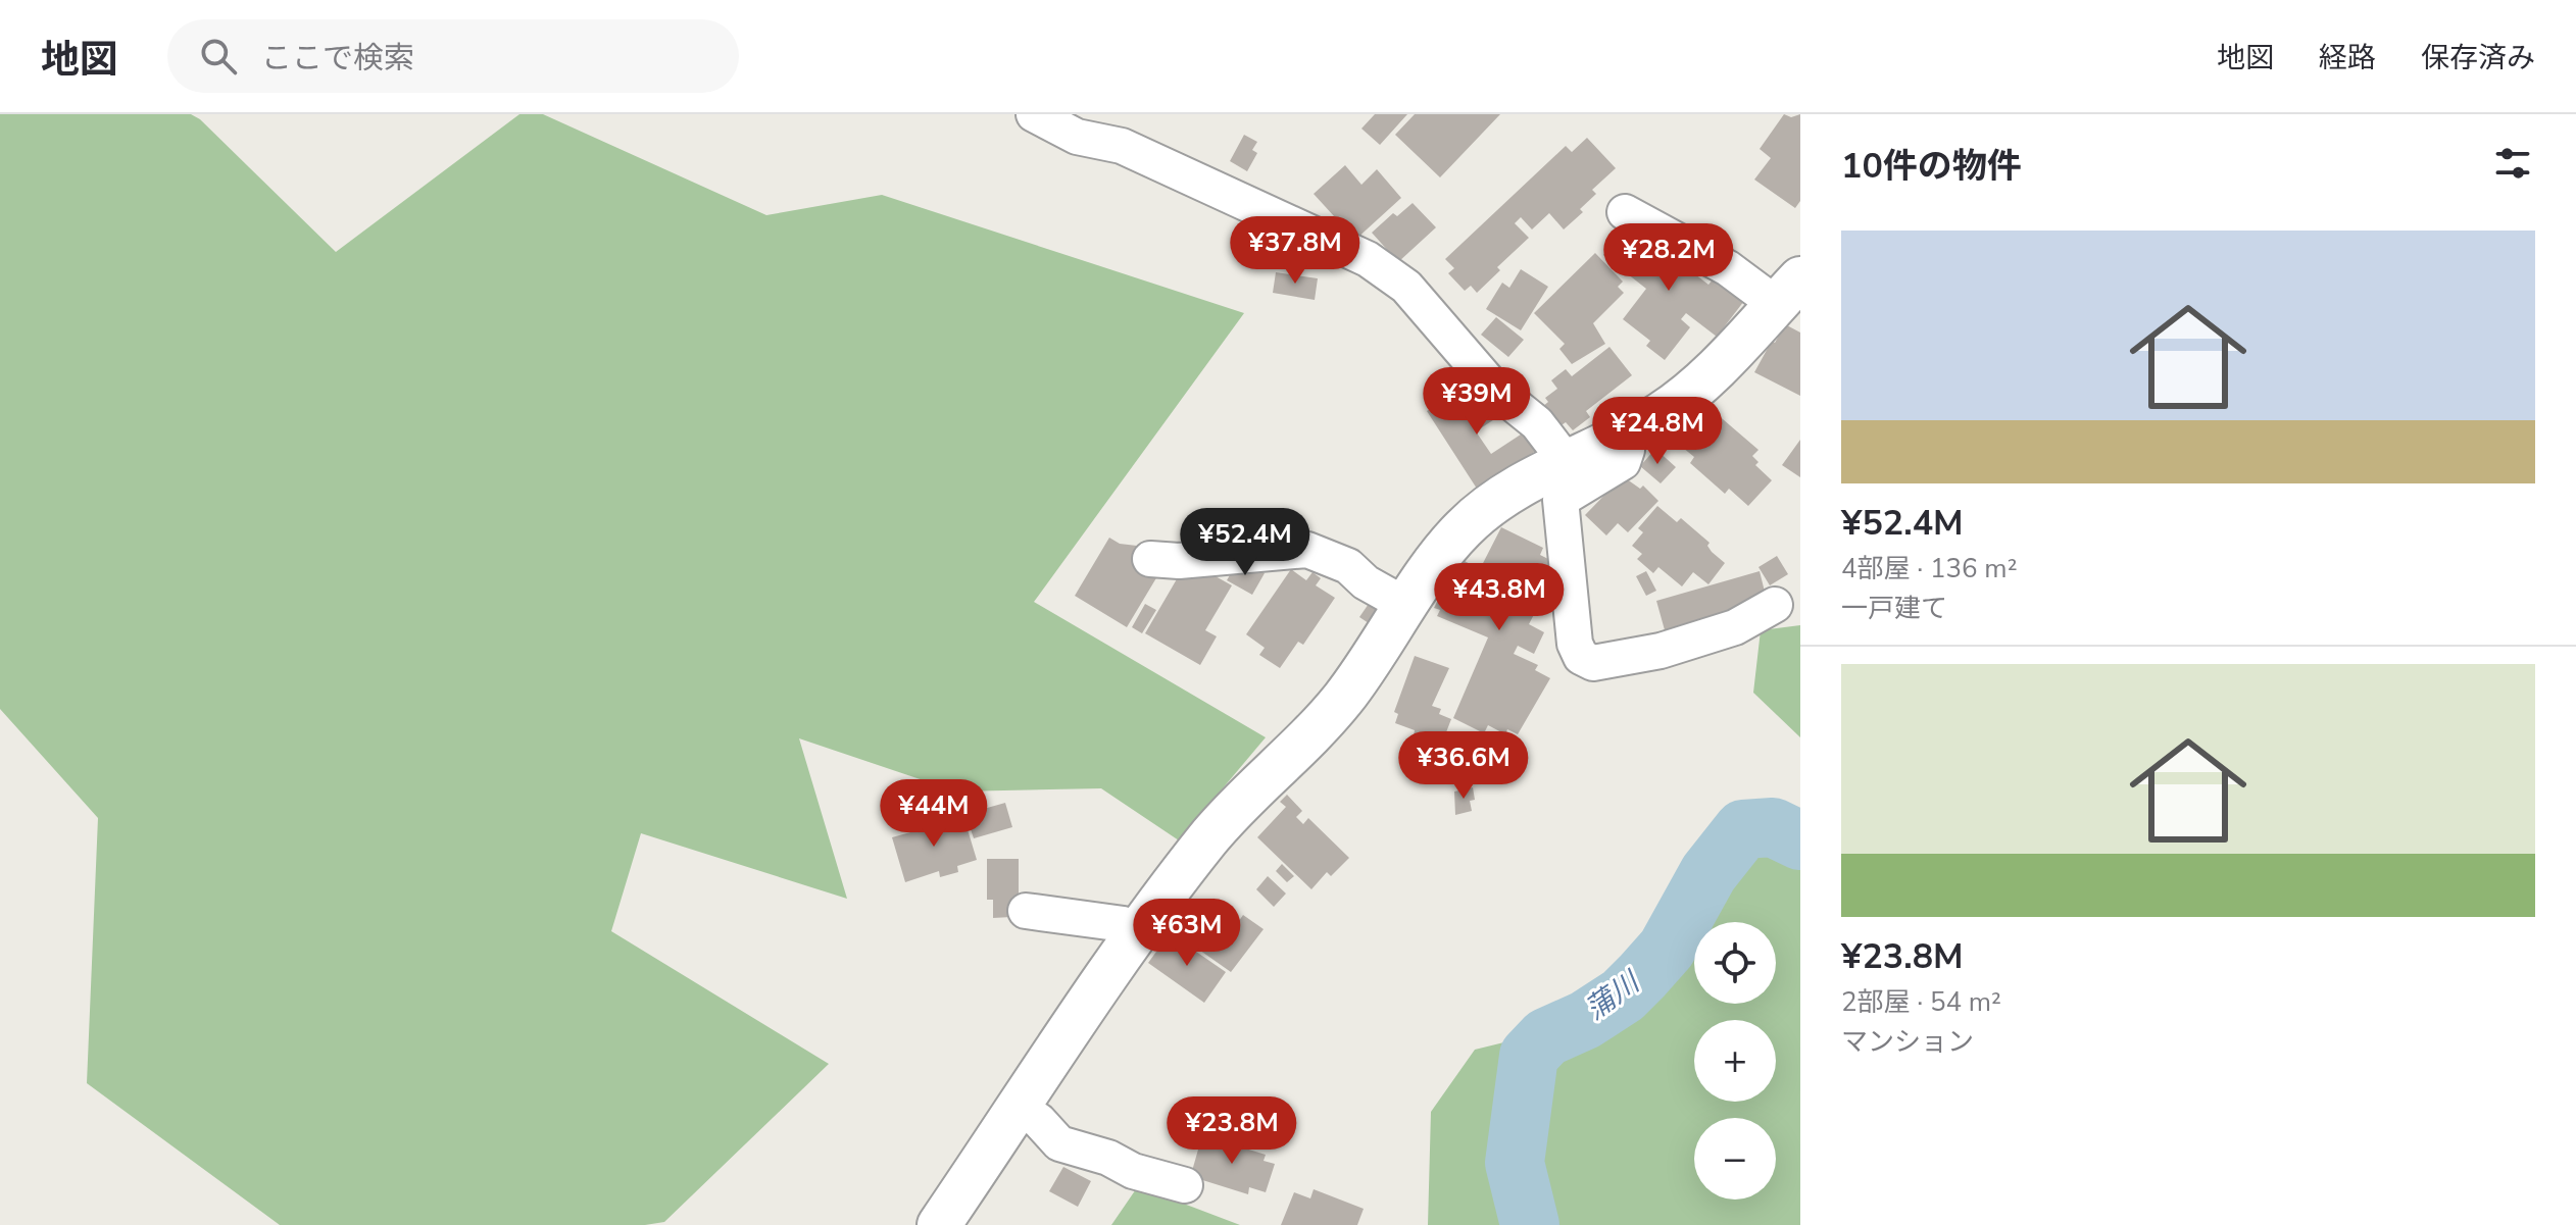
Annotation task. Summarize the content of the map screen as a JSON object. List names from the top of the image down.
{
  "water": ["蒲川"],
  "page": {
    "header": "地図",
    "search": "ここで検索",
    "nav": ["地図", "経路", "保存済み"],
    "heading": "10件の物件",
    "list": [
      {
        "name": "¥52.4M",
        "note": "4部屋 · 136 m² · 一戸建て"
      },
      {
        "name": "¥23.8M",
        "note": "2部屋 · 54 m² · マンション"
      }
    ],
    "price": [
      "¥37.8M",
      "¥28.2M",
      "¥39M",
      "¥24.8M",
      "¥52.4M",
      "¥43.8M",
      "¥36.6M",
      "¥44M",
      "¥63M",
      "¥23.8M"
    ],
    "map_buttons": ["+", "−"]
  }
}
